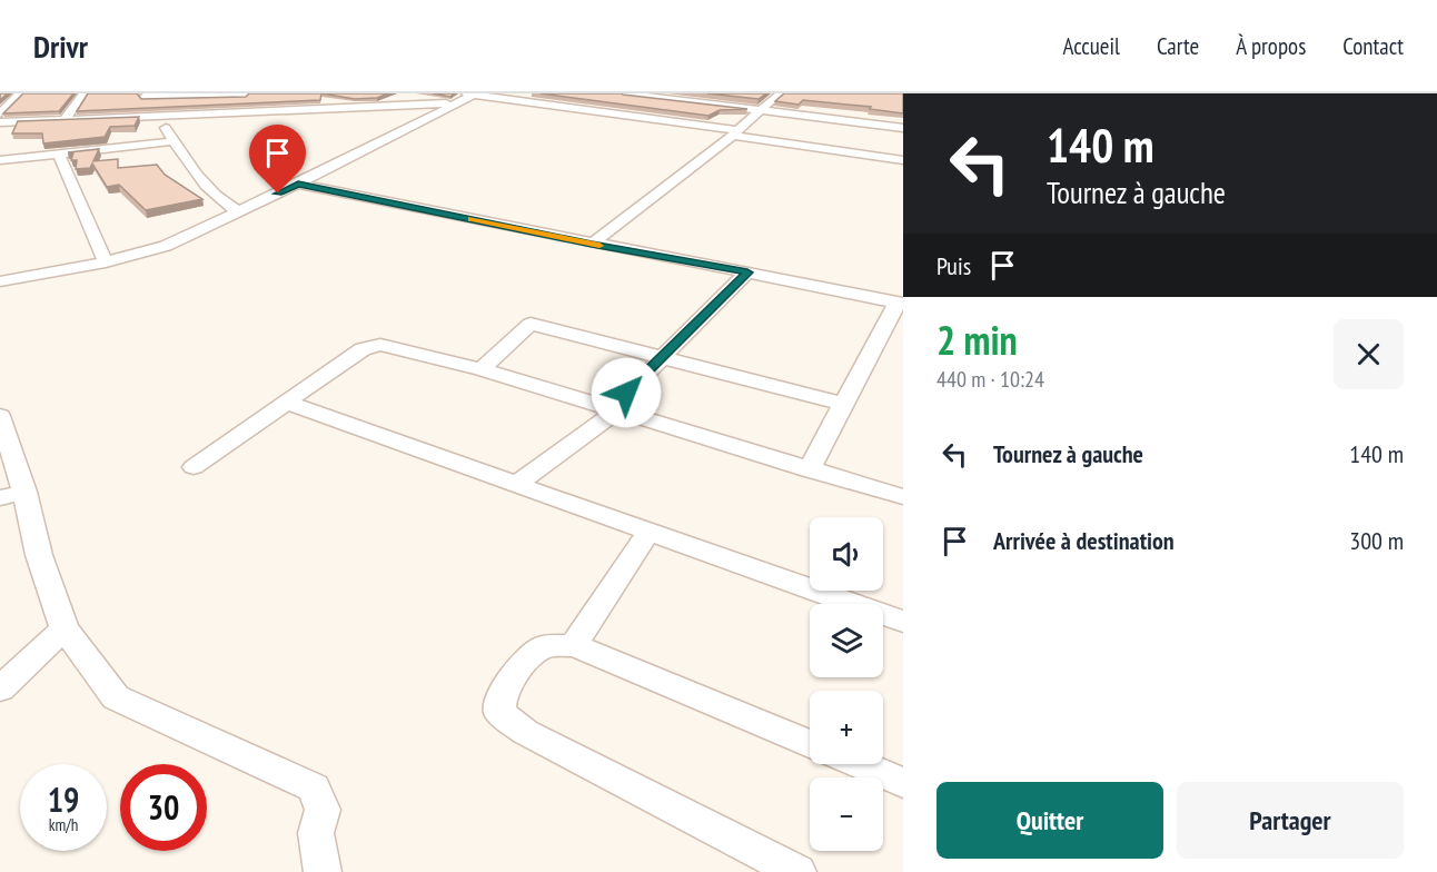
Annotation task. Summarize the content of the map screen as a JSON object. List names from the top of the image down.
{
  "page": {
    "header": "Drivr",
    "nav": [
      "Accueil",
      "Carte",
      "À propos",
      "Contact"
    ],
    "turn": ["140 m", "Tournez à gauche"],
    "then": "Puis",
    "heading": ["2 min", "440 m · 10:24"],
    "list": [
      {
        "name": "Tournez à gauche",
        "value": "140 m"
      },
      {
        "name": "Arrivée à destination",
        "value": "300 m"
      }
    ],
    "map_buttons": ["+", "−"],
    "speed": "19 km/h",
    "limit": "30",
    "buttons": ["Quitter", "Partager"]
  }
}
